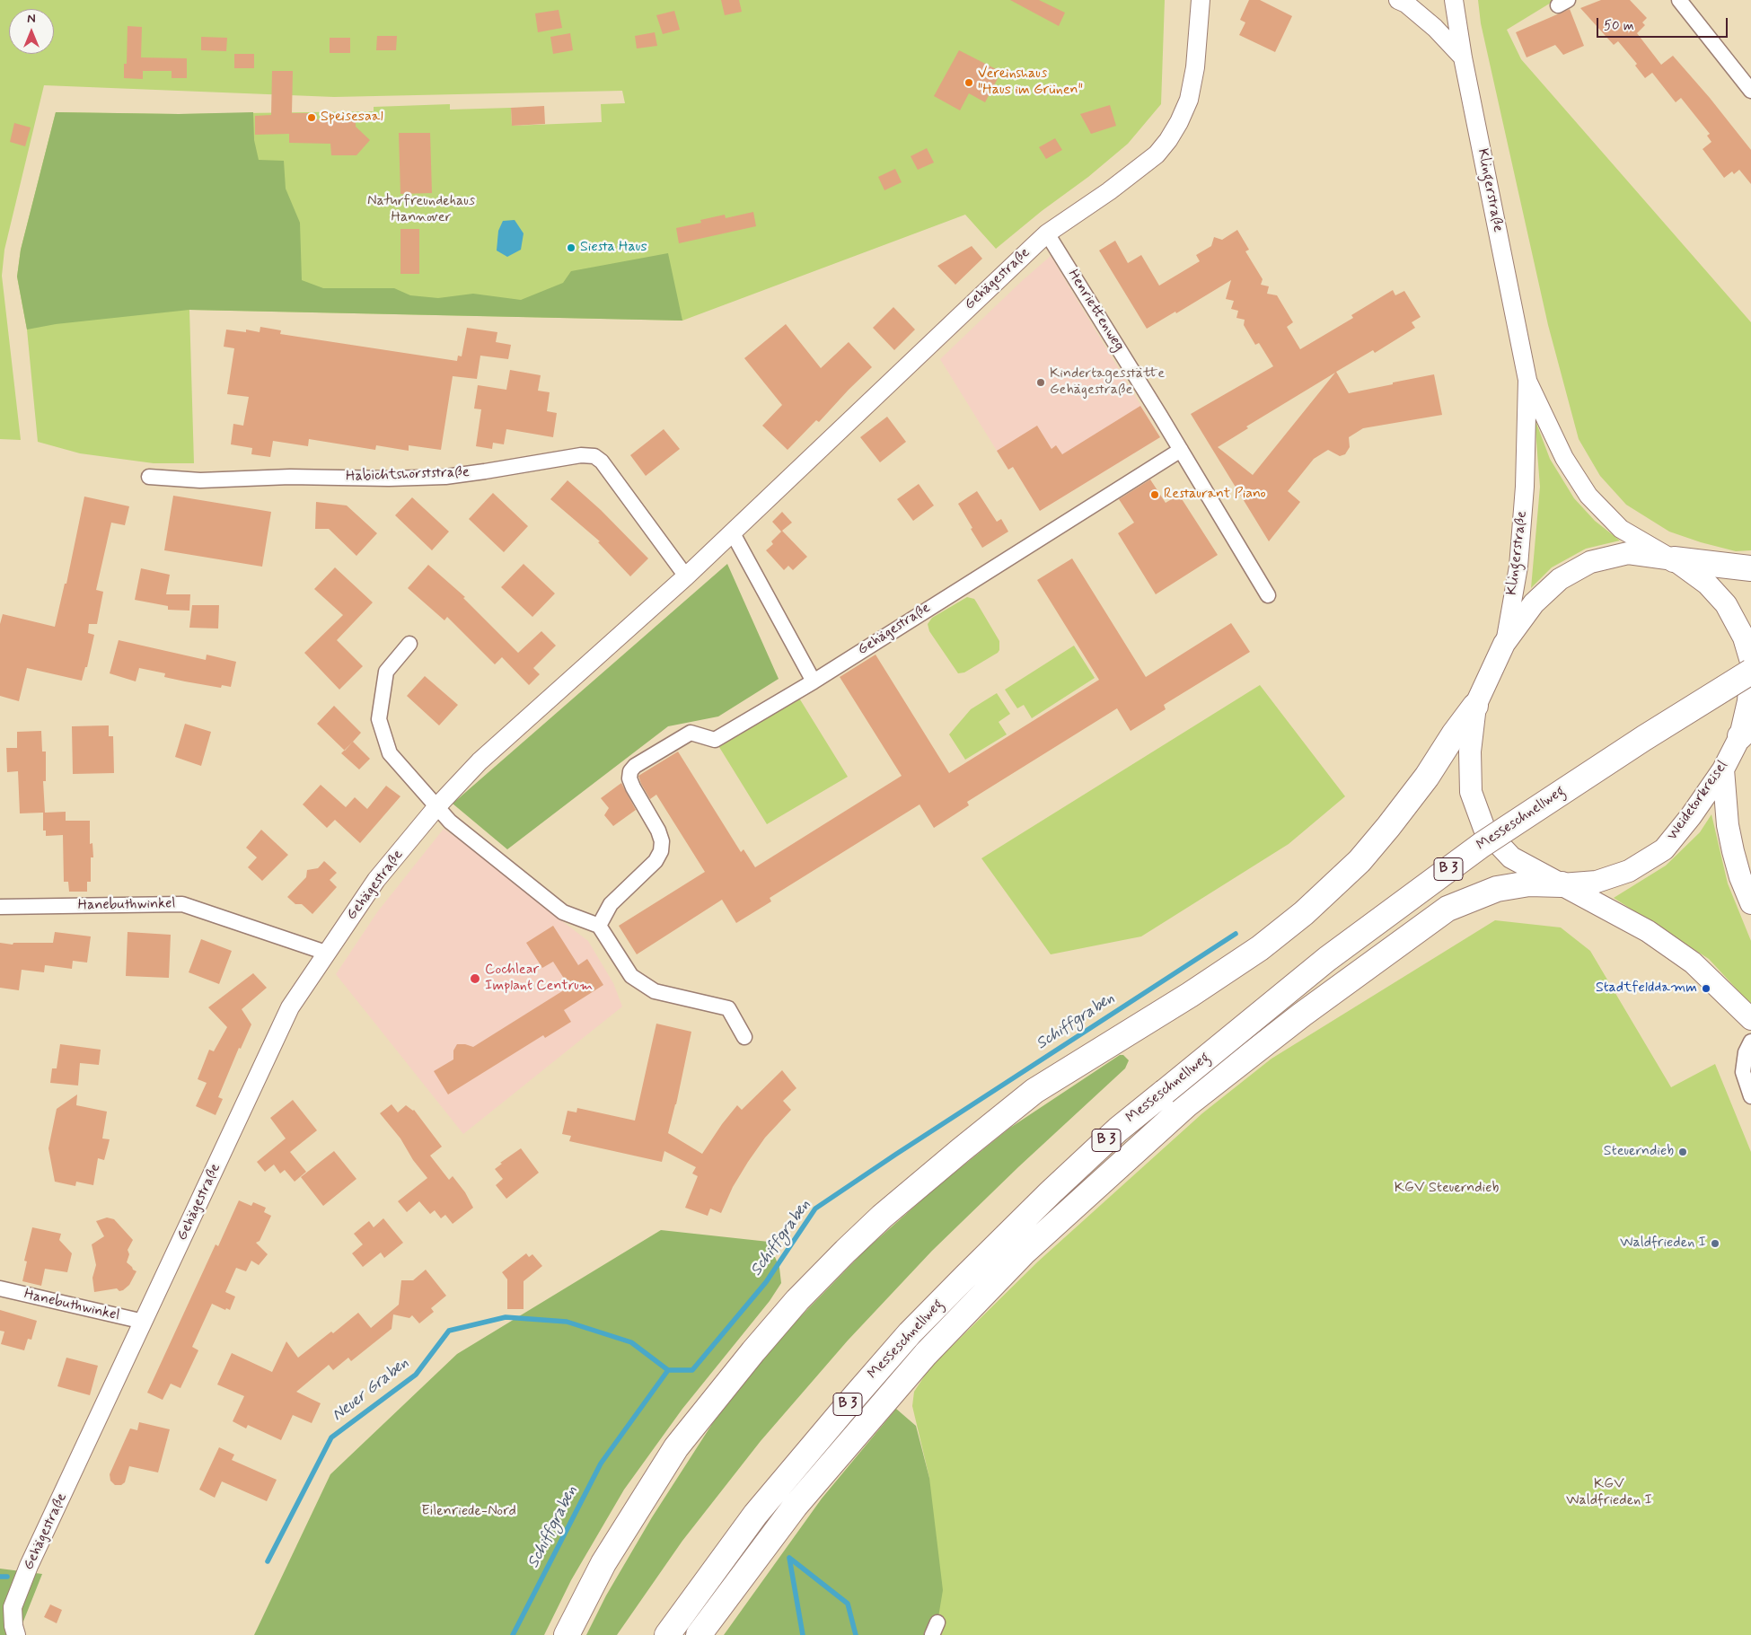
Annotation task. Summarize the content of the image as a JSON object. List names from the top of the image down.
{
  "streets": {
    "highway": ["Messeschnellweg", "B 3"],
    "main road": ["Weidetorkreisel"],
    "street": [
      "Klingerstraße",
      "Gehägestraße",
      "Henriettenweg",
      "Habichtshorststraße",
      "Hanebuthwinkel"
    ]
  },
  "crossings": [
    ["Klingerstraße", "Weidetorkreisel"],
    ["Gehägestraße", "Henriettenweg"],
    ["Gehägestraße", "Habichtshorststraße"],
    ["Gehägestraße", "Hanebuthwinkel"]
  ],
  "water": ["Schiffgraben", "Neuer Graben"],
  "parks": [
    "Naturfreundehaus Hannover",
    "KGV Steuerndieb",
    "KGV Waldfrieden I",
    "Eilenriede-Nord"
  ],
  "places": [
    "Vereinshaus \"Haus im Grünen\"",
    "Speisesaal",
    "Siesta Haus",
    "Kindertagesstätte Gehägestraße",
    "Restaurant Piano",
    "Cochlear Implant Centrum",
    "Stadtfelddamm",
    "Steuerndieb",
    "Waldfrieden I"
  ],
  "scale_bar": "50 m",
  "north": "top"
}
